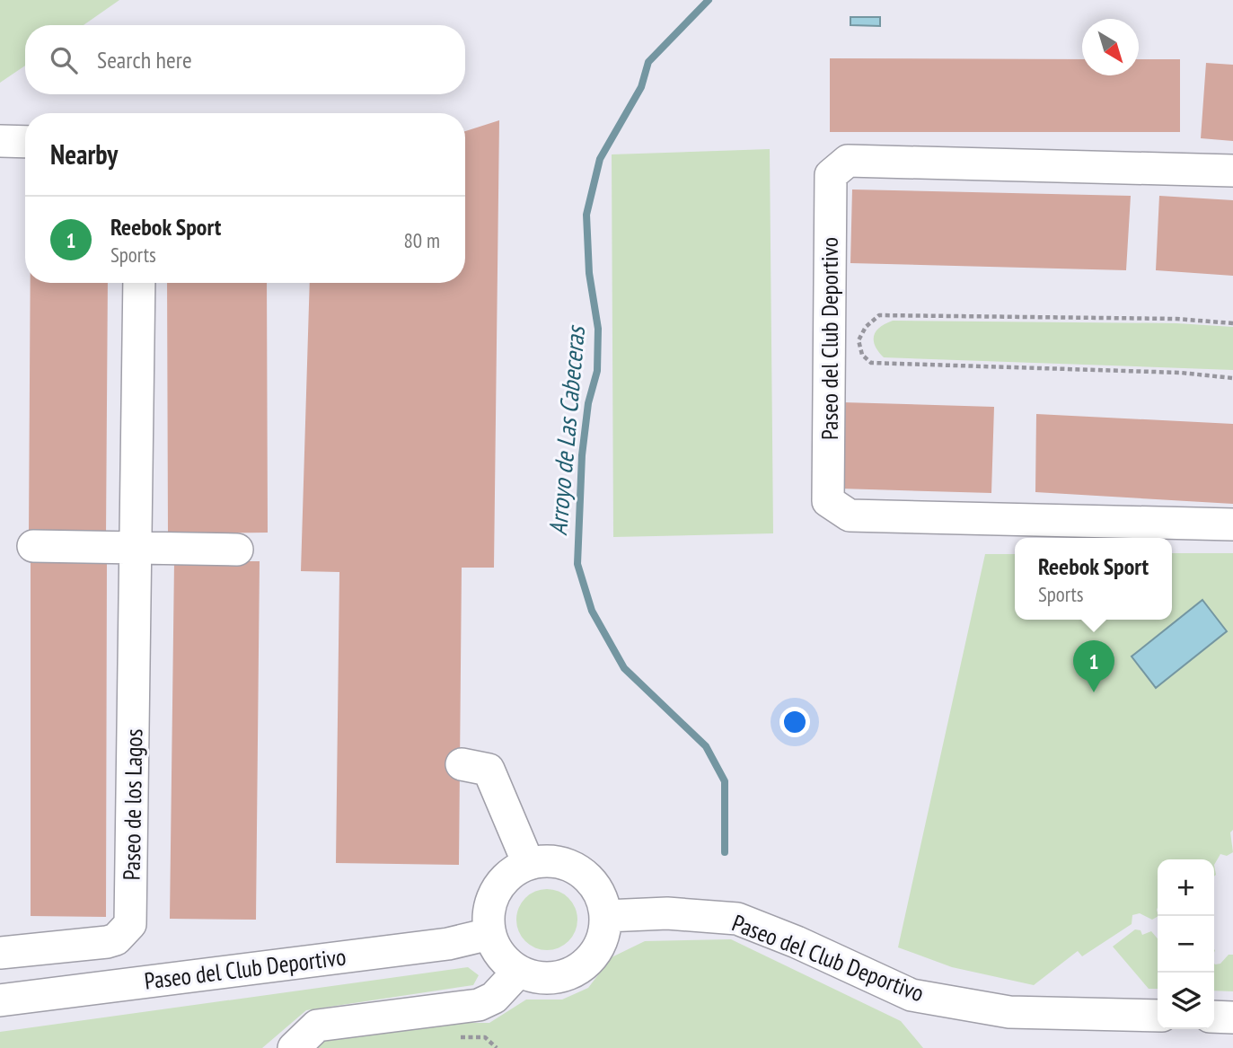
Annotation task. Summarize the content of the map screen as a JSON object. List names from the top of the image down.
{
  "streets": {
    "street": ["Paseo del Club Deportivo", "Paseo de los Lagos"]
  },
  "water": ["Arroyo de Las Cabeceras"],
  "north": "bottom right",
  "page": {
    "search": "Search here",
    "heading": "Nearby",
    "list": [
      {
        "mark": "1",
        "name": "Reebok Sport",
        "note": "Sports",
        "value": "80 m"
      }
    ],
    "popup": ["Reebok Sport", "Sports"],
    "pins": "1",
    "map_buttons": ["+", "−"]
  }
}
